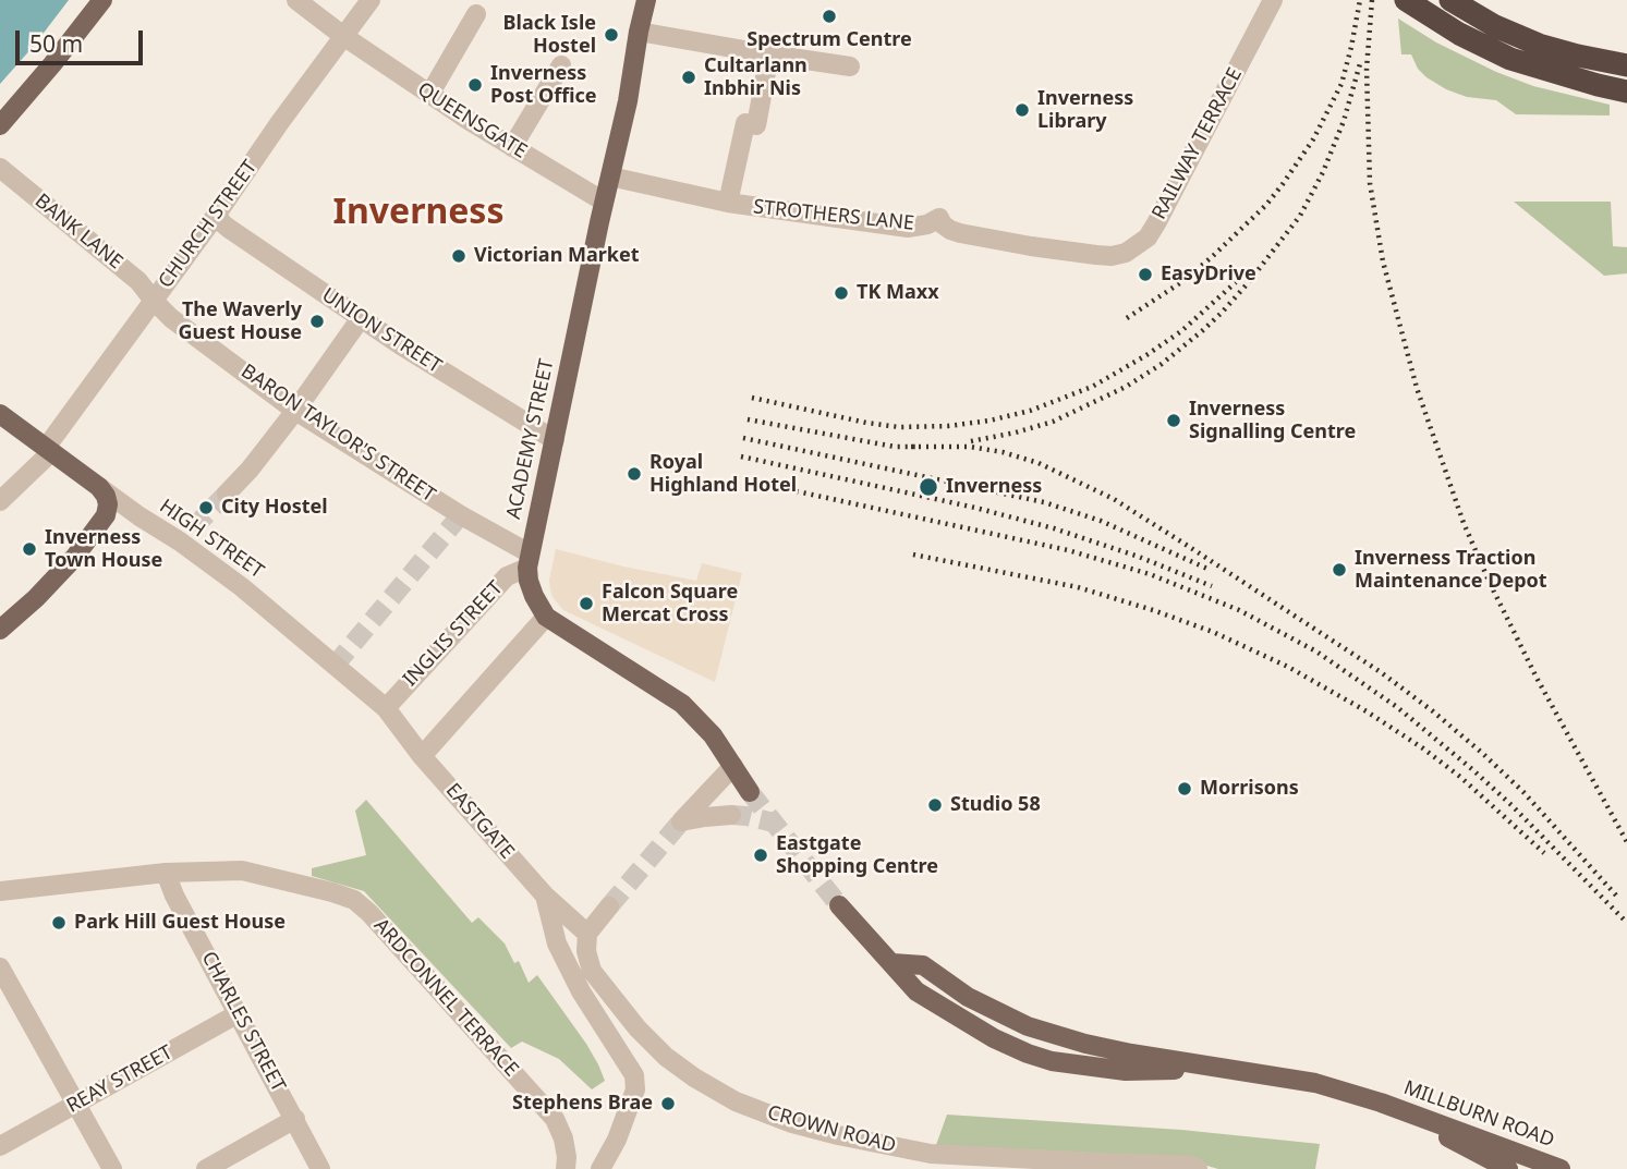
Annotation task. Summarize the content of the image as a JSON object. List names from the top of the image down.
{
  "streets": {
    "main road": ["ACADEMY STREET", "HIGH STREET", "MILLBURN ROAD"],
    "street": [
      "QUEENSGATE",
      "RAILWAY TERRACE",
      "STROTHERS LANE",
      "CHURCH STREET",
      "BANK LANE",
      "UNION STREET",
      "BARON TAYLOR'S STREET",
      "INGLIS STREET",
      "EASTGATE",
      "ARDCONNEL TERRACE",
      "CHARLES STREET",
      "REAY STREET",
      "CROWN ROAD"
    ]
  },
  "crossings": [
    ["QUEENSGATE", "CHURCH STREET"],
    ["QUEENSGATE", "ACADEMY STREET"],
    ["RAILWAY TERRACE", "STROTHERS LANE"],
    ["STROTHERS LANE", "ACADEMY STREET"],
    ["CHURCH STREET", "BANK LANE"],
    ["CHURCH STREET", "UNION STREET"],
    ["CHURCH STREET", "BARON TAYLOR'S STREET"],
    ["CHURCH STREET", "HIGH STREET"],
    ["BANK LANE", "BARON TAYLOR'S STREET"],
    ["UNION STREET", "ACADEMY STREET"],
    ["BARON TAYLOR'S STREET", "ACADEMY STREET"],
    ["BARON TAYLOR'S STREET", "INGLIS STREET"],
    ["ACADEMY STREET", "INGLIS STREET"],
    ["HIGH STREET", "INGLIS STREET"],
    ["HIGH STREET", "EASTGATE"],
    ["INGLIS STREET", "EASTGATE"],
    ["ARDCONNEL TERRACE", "CHARLES STREET"],
    ["CHARLES STREET", "REAY STREET"]
  ],
  "districts": ["Inverness"],
  "places": [
    "Spectrum Centre",
    "Black Isle Hostel",
    "Cultarlann Inbhir Nis",
    "Inverness Post Office",
    "Inverness Library",
    "Victorian Market",
    "EasyDrive",
    "TK Maxx",
    "The Waverly Guest House",
    "Inverness Signalling Centre",
    "Royal Highland Hotel",
    "Inverness",
    "City Hostel",
    "Inverness Town House",
    "Inverness Traction Maintenance Depot",
    "Falcon Square Mercat Cross",
    "Morrisons",
    "Studio 58",
    "Eastgate Shopping Centre",
    "Park Hill Guest House",
    "Stephens Brae"
  ],
  "scale_bar": "50 m"
}
